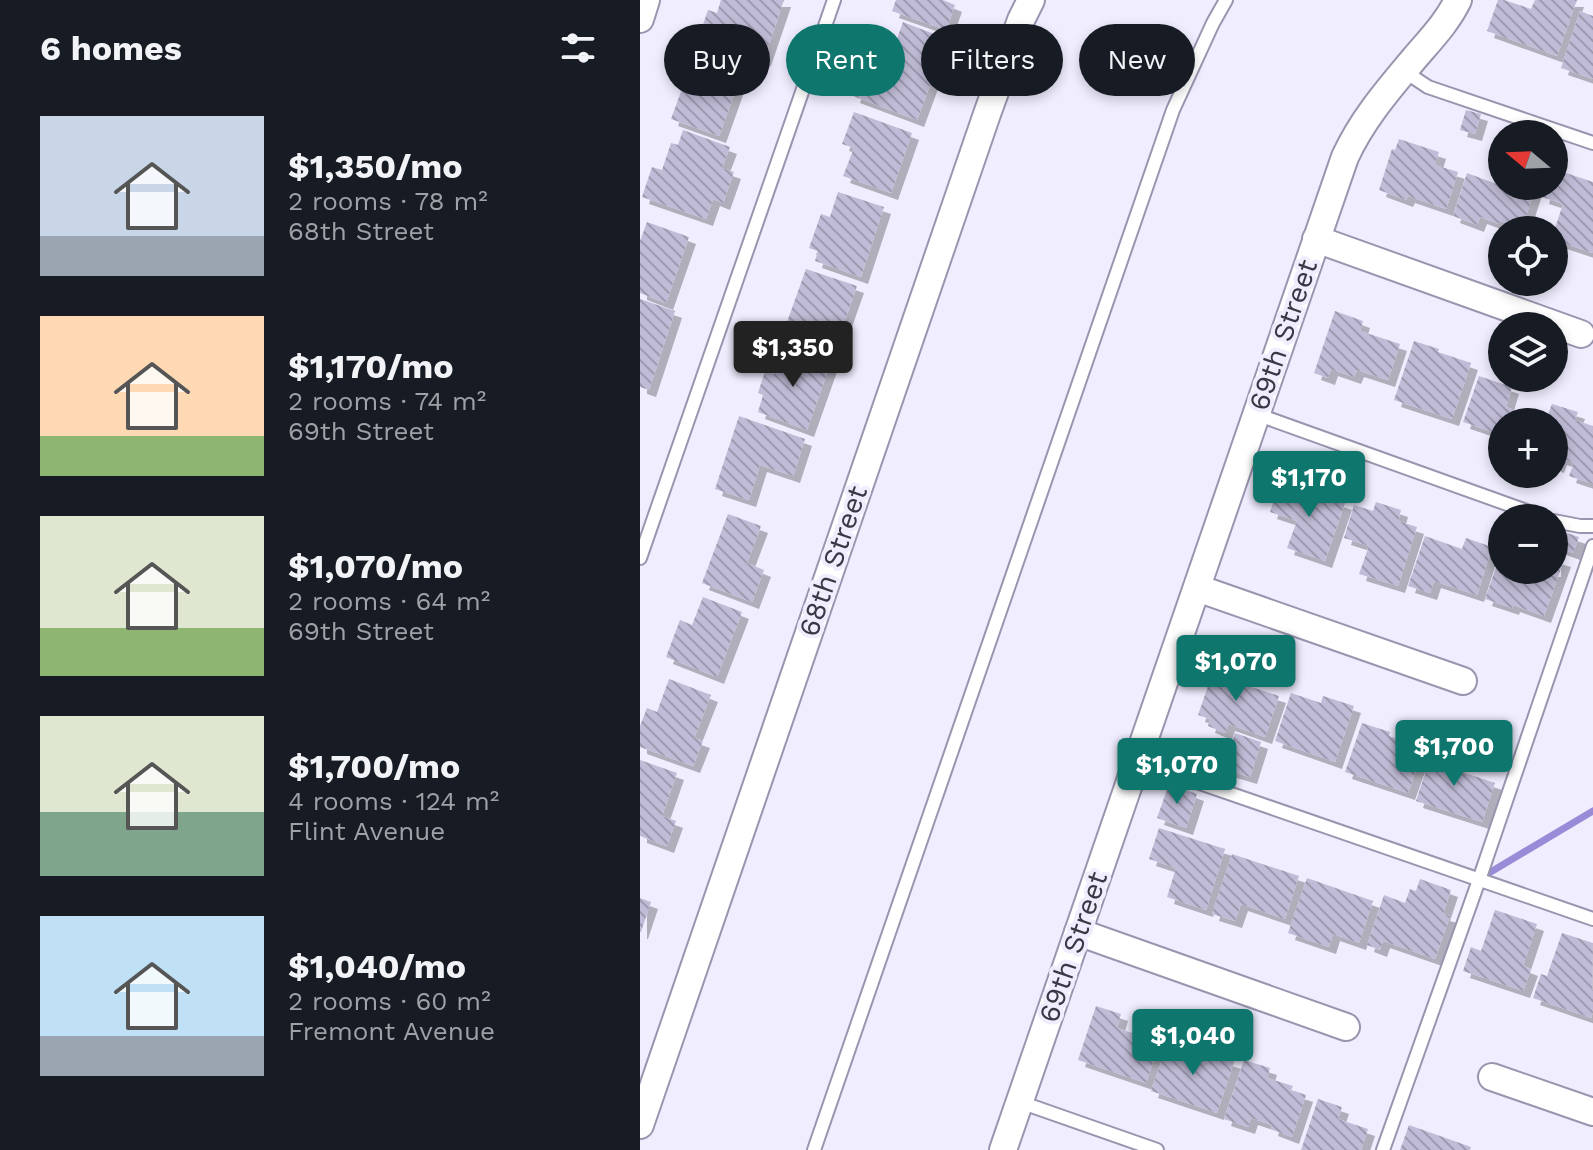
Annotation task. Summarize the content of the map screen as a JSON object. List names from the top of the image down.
{
  "streets": {
    "street": ["69th Street", "68th Street"]
  },
  "north": "left",
  "page": {
    "heading": "6 homes",
    "chip": [
      "Buy",
      "Rent",
      "Filters",
      "New"
    ],
    "list": [
      {
        "name": "$1,350/mo",
        "note": "2 rooms · 78 m² · 68th Street"
      },
      {
        "name": "$1,170/mo",
        "note": "2 rooms · 74 m² · 69th Street"
      },
      {
        "name": "$1,070/mo",
        "note": "2 rooms · 64 m² · 69th Street"
      },
      {
        "name": "$1,700/mo",
        "note": "4 rooms · 124 m² · Flint Avenue"
      },
      {
        "name": "$1,040/mo",
        "note": "2 rooms · 60 m² · Fremont Avenue"
      }
    ],
    "map_buttons": ["+", "−"],
    "price": [
      "$1,350",
      "$1,170",
      "$1,070",
      "$1,700",
      "$1,070",
      "$1,040"
    ]
  }
}
